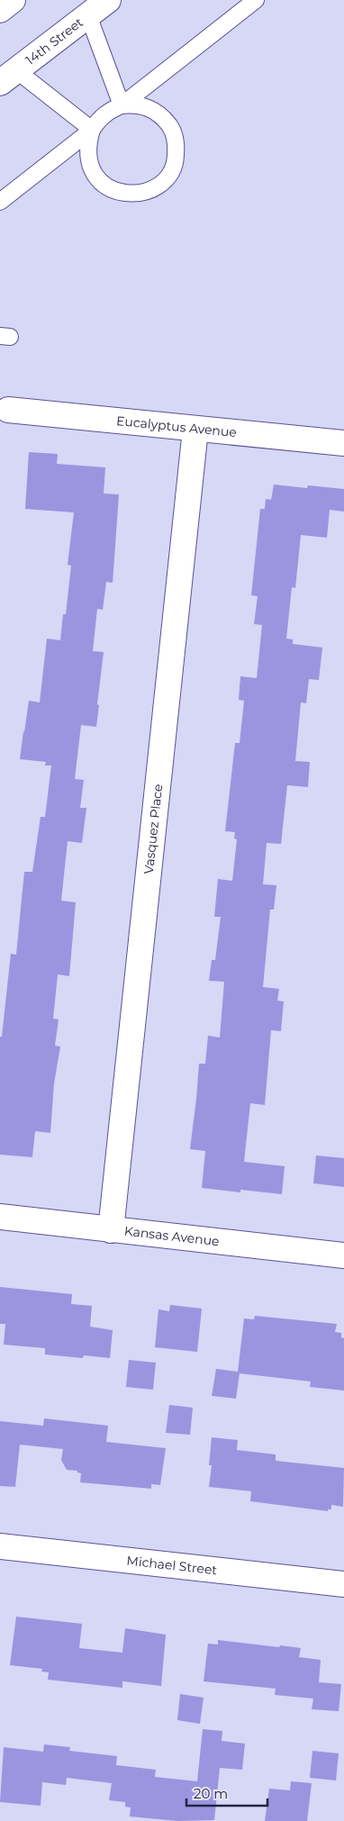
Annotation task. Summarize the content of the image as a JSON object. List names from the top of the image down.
{
  "streets": {
    "street": [
      "14th Street",
      "Eucalyptus Avenue",
      "Vasquez Place",
      "Kansas Avenue",
      "Michael Street"
    ]
  },
  "crossings": [
    ["Eucalyptus Avenue", "Vasquez Place"],
    ["Vasquez Place", "Kansas Avenue"]
  ],
  "scale_bar": "20 m"
}
